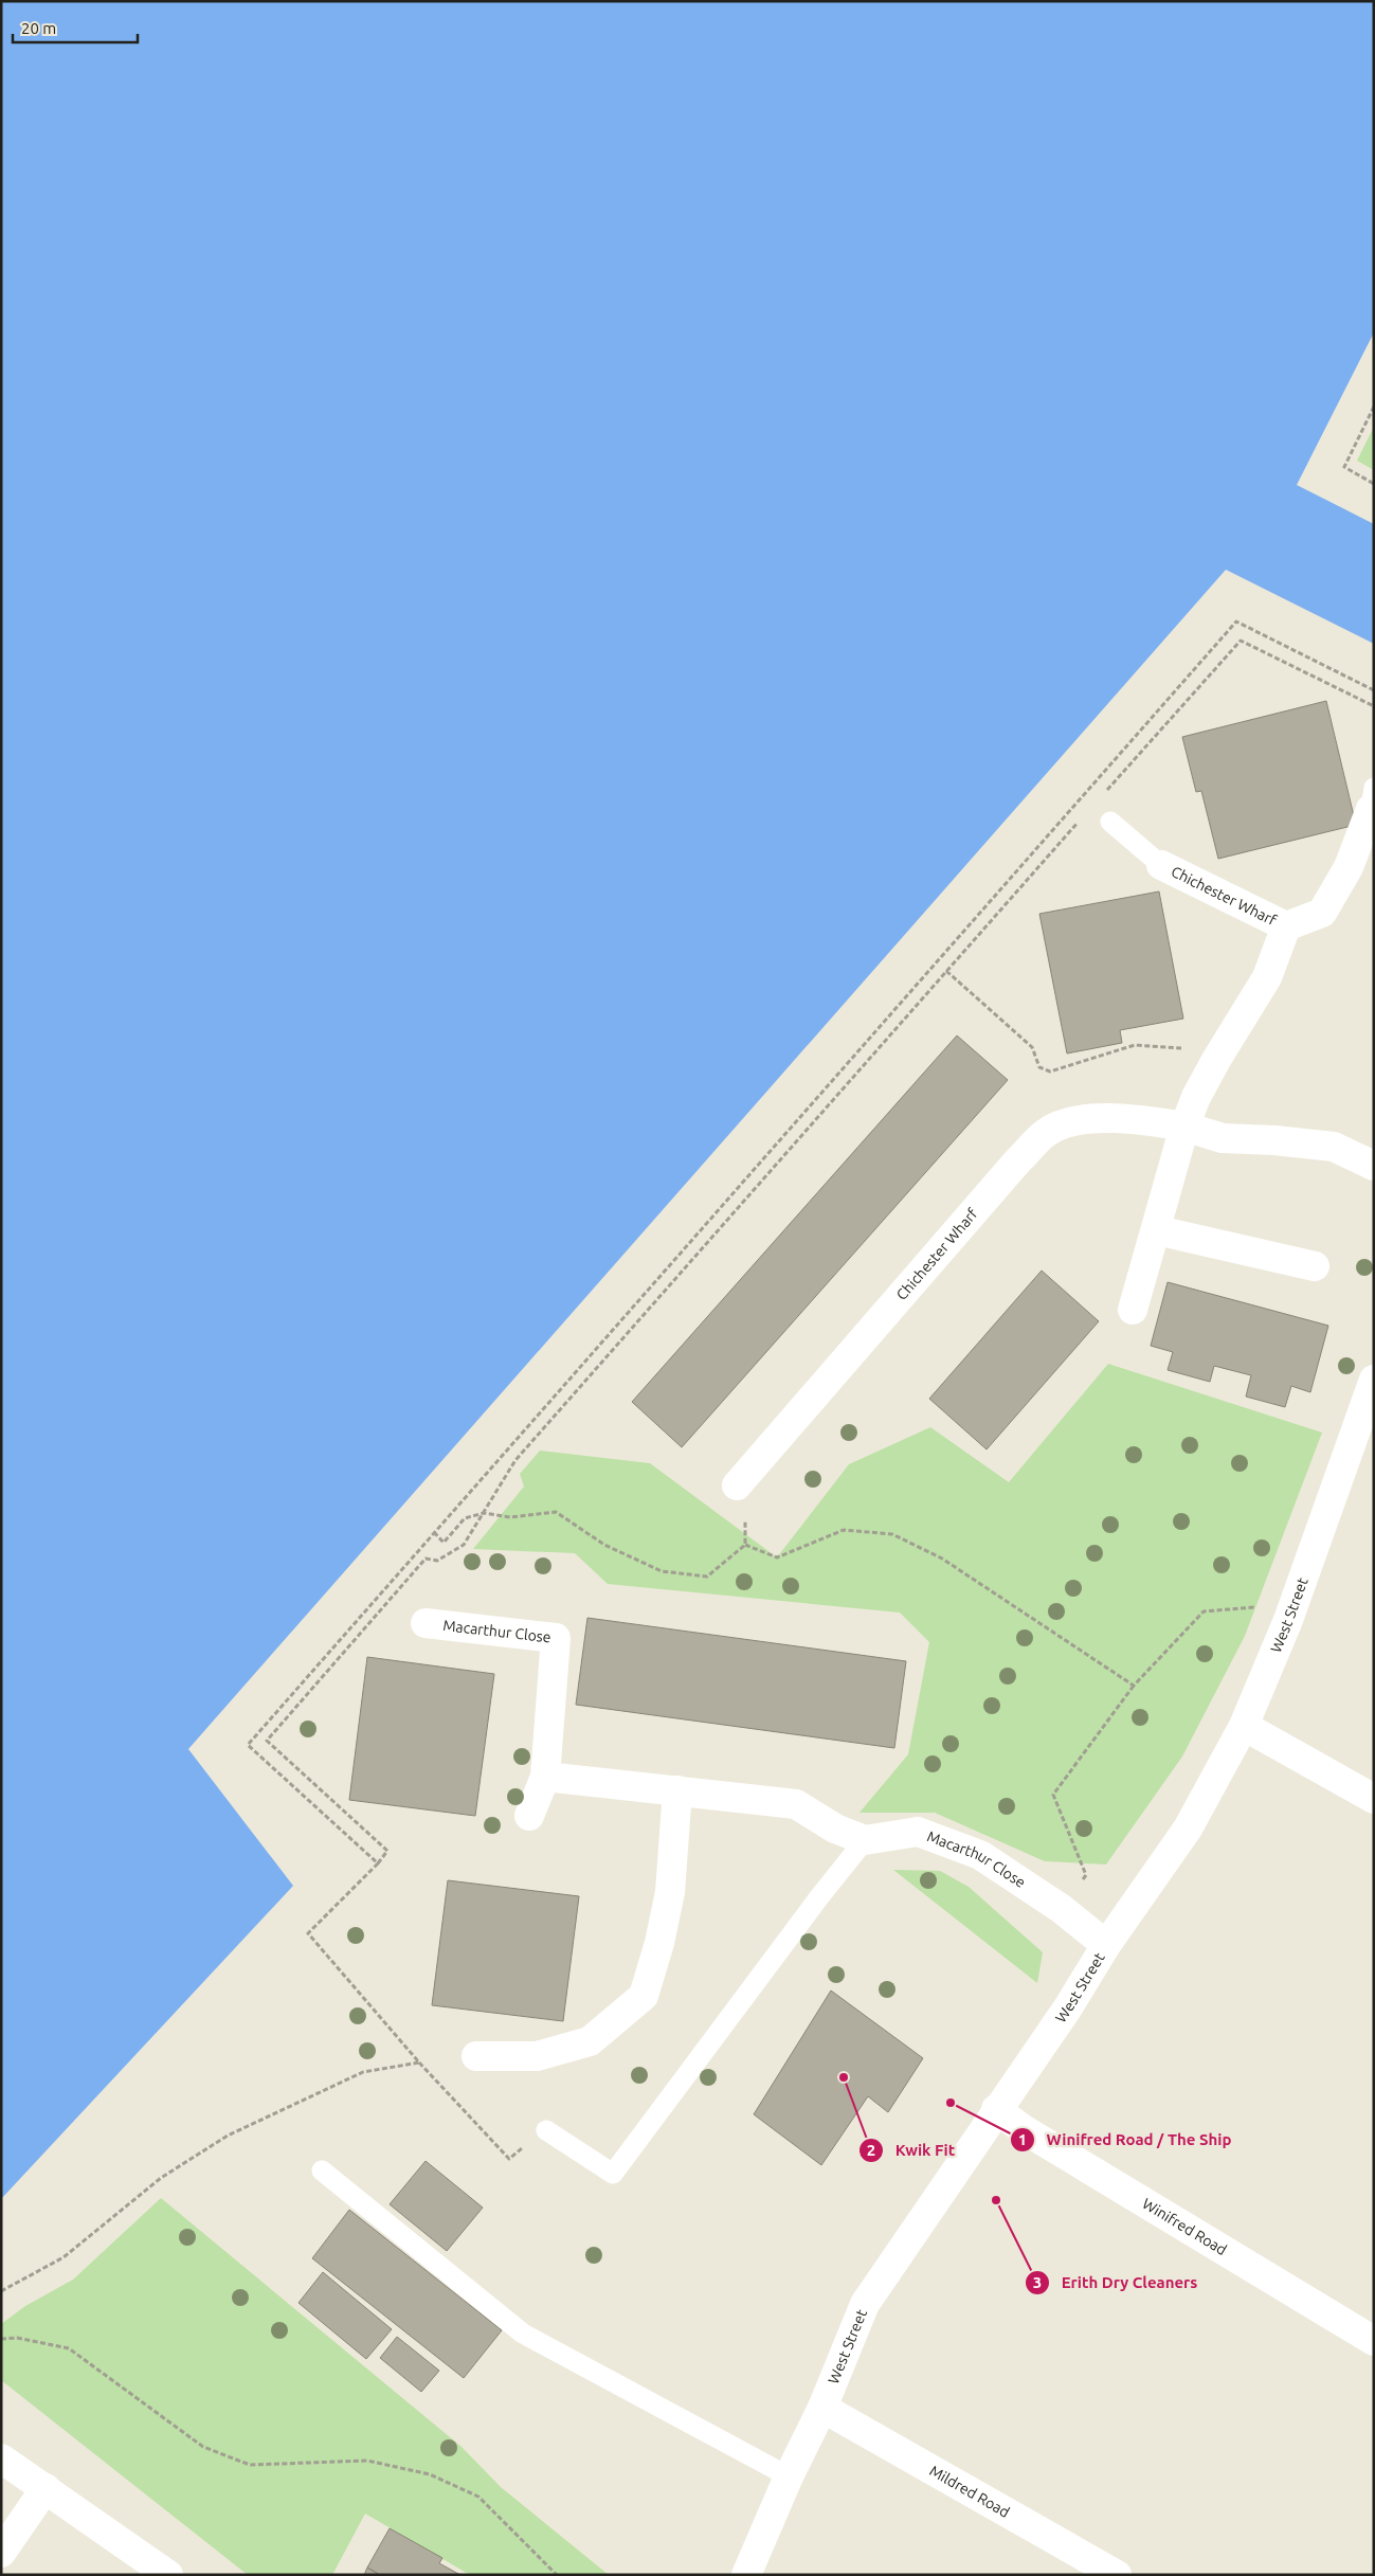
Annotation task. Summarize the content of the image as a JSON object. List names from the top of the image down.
{
  "streets": {
    "street": [
      "Chichester Wharf",
      "West Street",
      "Macarthur Close",
      "Winifred Road",
      "Mildred Road"
    ]
  },
  "crossings": [
    ["West Street", "Macarthur Close"],
    ["West Street", "Winifred Road"],
    ["West Street", "Mildred Road"]
  ],
  "places": ["Kwik Fit", "Winifred Road / The Ship", "Erith Dry Cleaners"],
  "scale_bar": "20 m"
}
